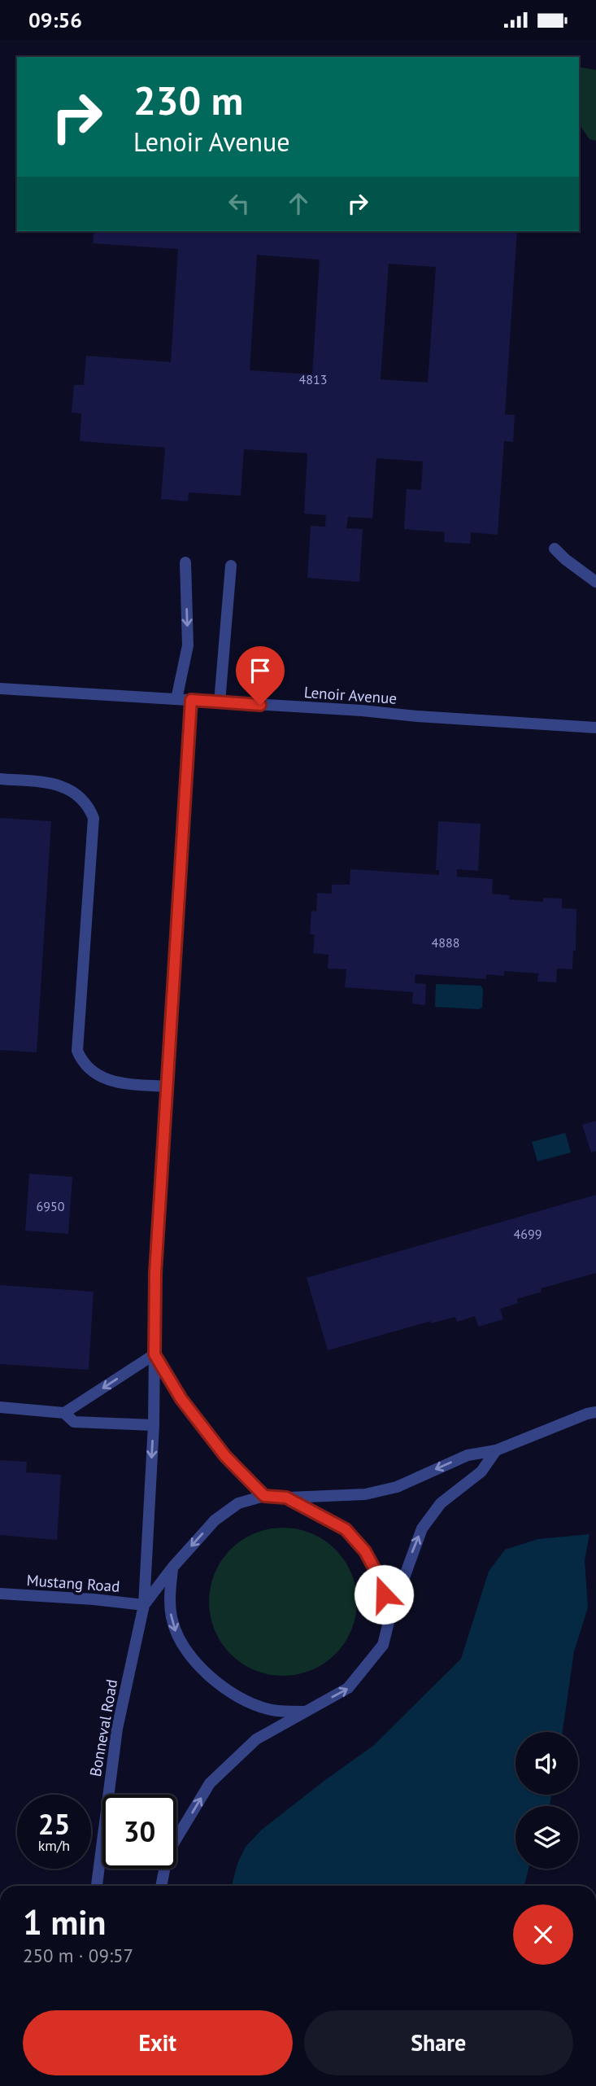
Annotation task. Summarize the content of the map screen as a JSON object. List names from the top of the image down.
{
  "streets": {
    "street": ["Lenoir Avenue", "Mustang Road", "Bonneval Road"]
  },
  "crossings": [
    ["Lenoir Avenue", "Bonneval Road"],
    ["Mustang Road", "Bonneval Road"]
  ],
  "house_numbers": [
    "4813",
    "4888",
    "6950",
    "4699"
  ],
  "page": {
    "status": "09:56",
    "turn": ["230 m", "Lenoir Avenue"],
    "speed": "25 km/h",
    "limit": "30",
    "heading": ["1 min", "250 m · 09:57"],
    "buttons": ["Exit", "Share"]
  }
}
